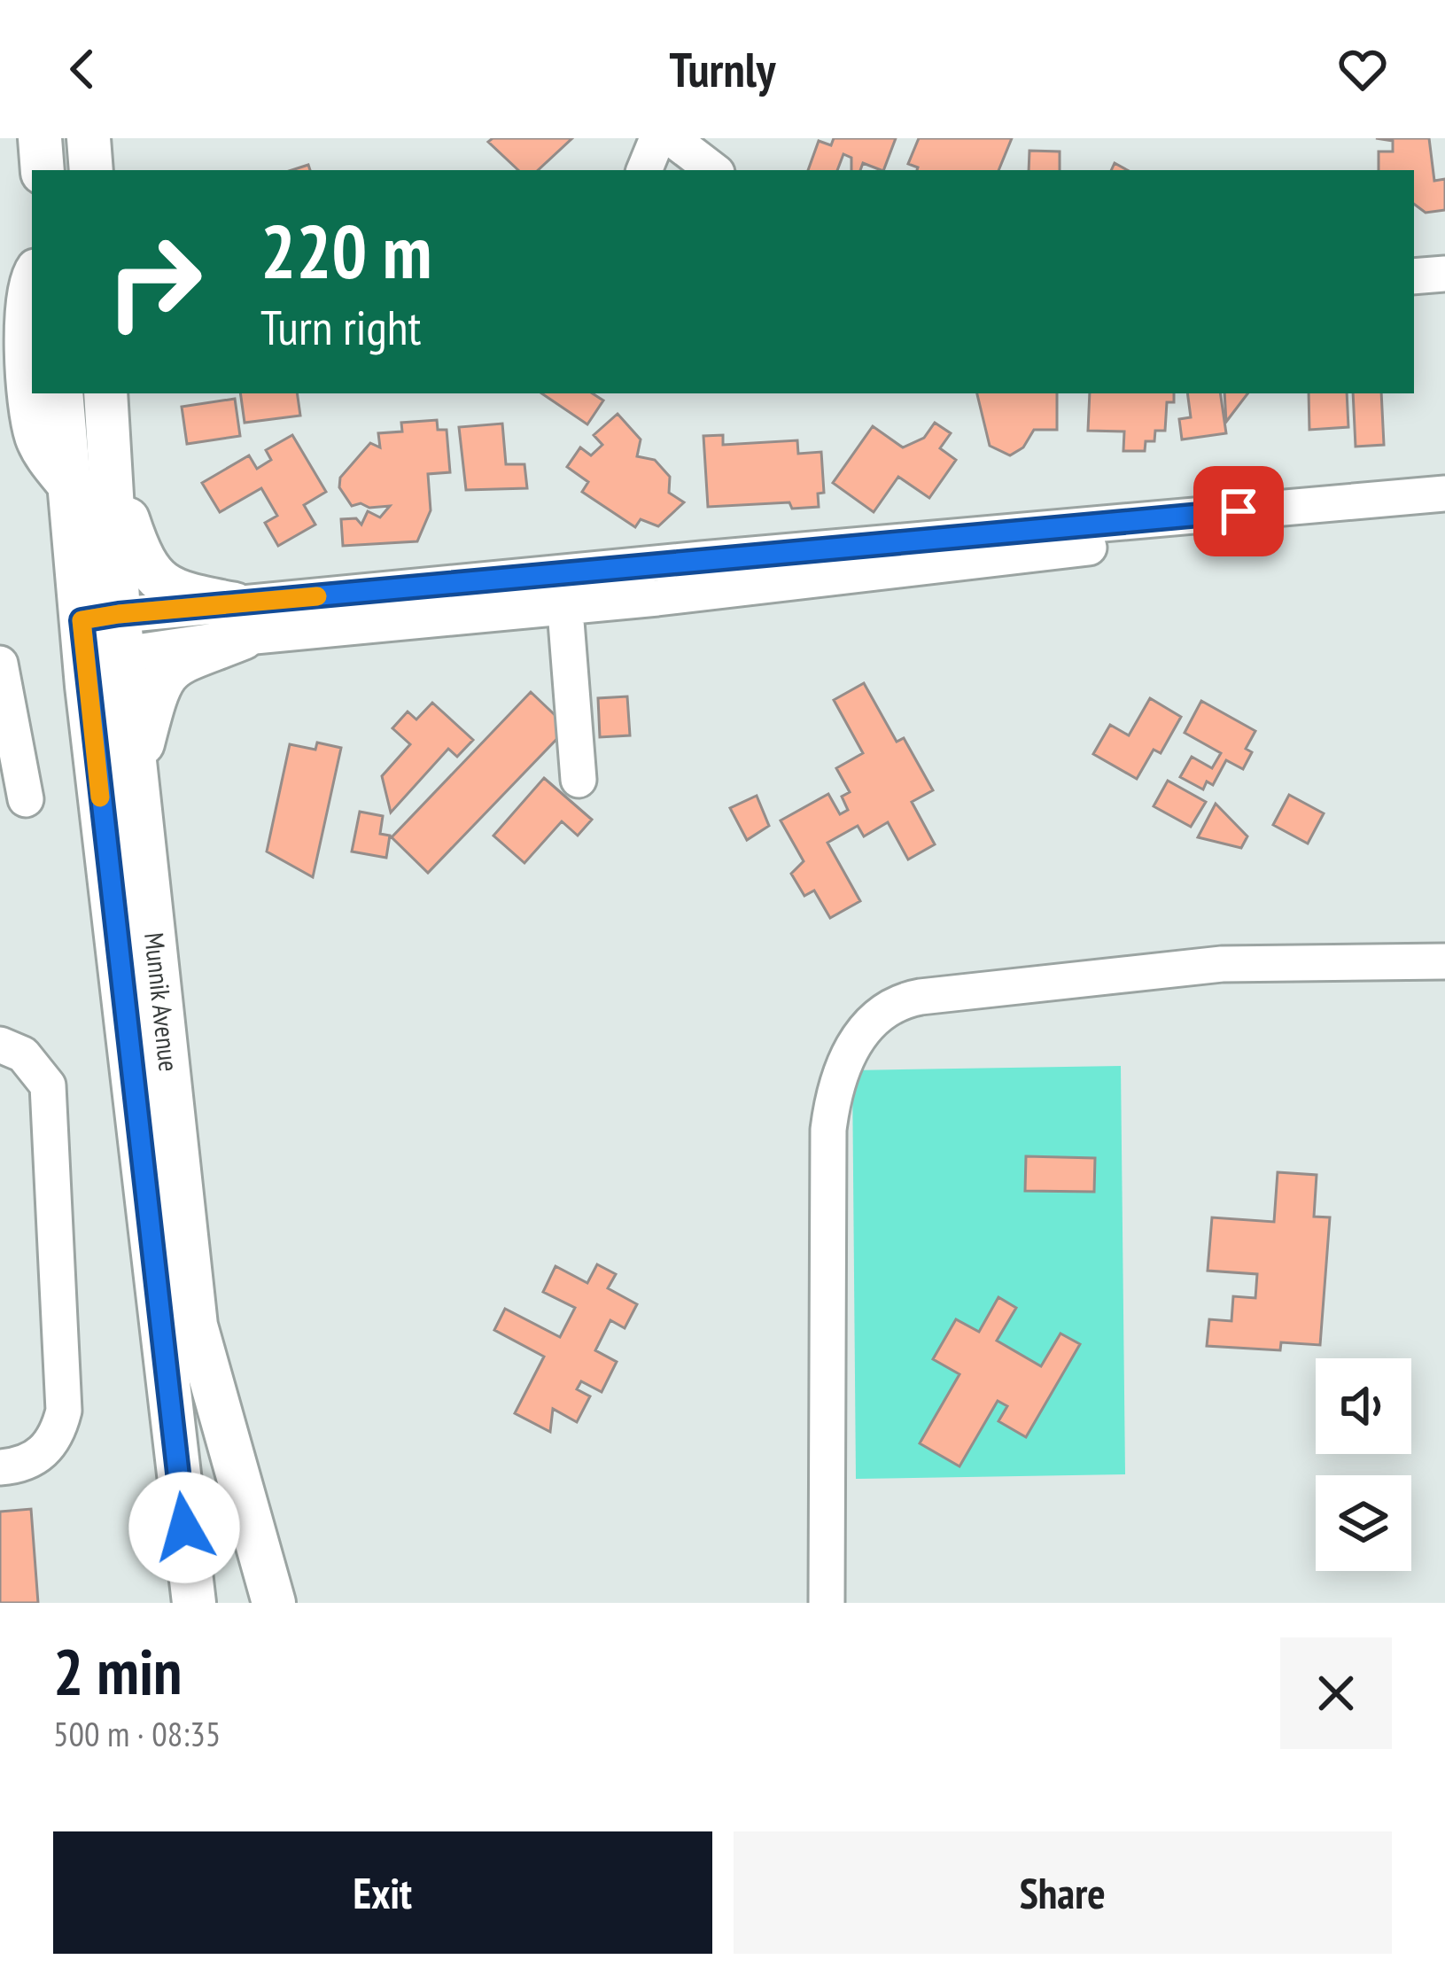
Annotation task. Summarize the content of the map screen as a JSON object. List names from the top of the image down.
{
  "streets": {
    "main road": ["Munnik Avenue"]
  },
  "page": {
    "header": "Turnly",
    "turn": ["220 m", "Turn right"],
    "heading": ["2 min", "500 m · 08:35"],
    "buttons": ["Exit", "Share"]
  }
}
